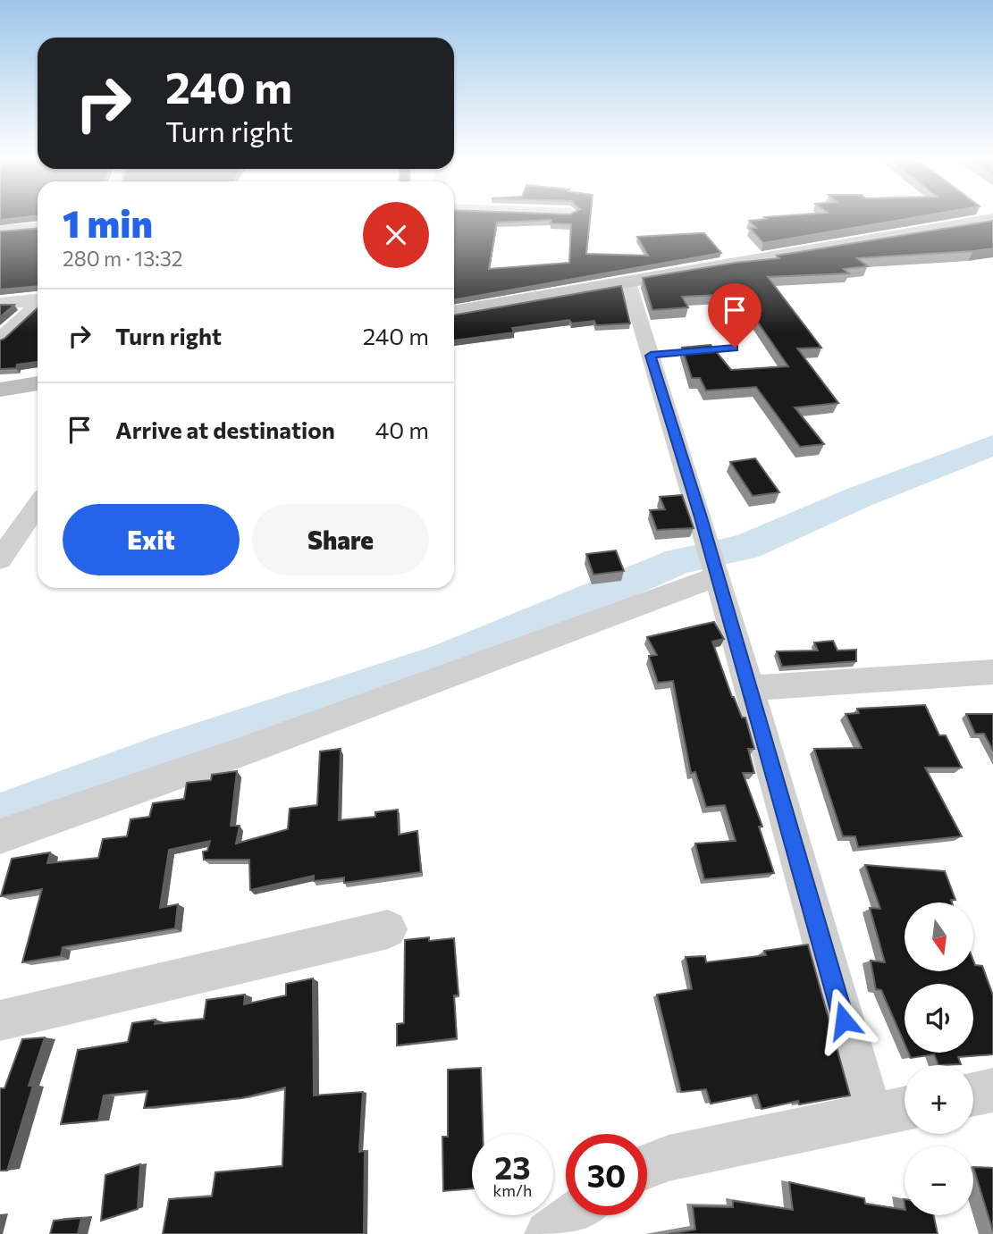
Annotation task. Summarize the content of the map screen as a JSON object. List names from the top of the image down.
{
  "north": "bottom",
  "page": {
    "turn": ["240 m", "Turn right"],
    "heading": ["1 min", "280 m · 13:32"],
    "list": [
      {
        "name": "Turn right",
        "value": "240 m"
      },
      {
        "name": "Arrive at destination",
        "value": "40 m"
      }
    ],
    "buttons": ["Exit", "Share"],
    "map_buttons": ["+", "−"],
    "speed": "23 km/h",
    "limit": "30"
  }
}
